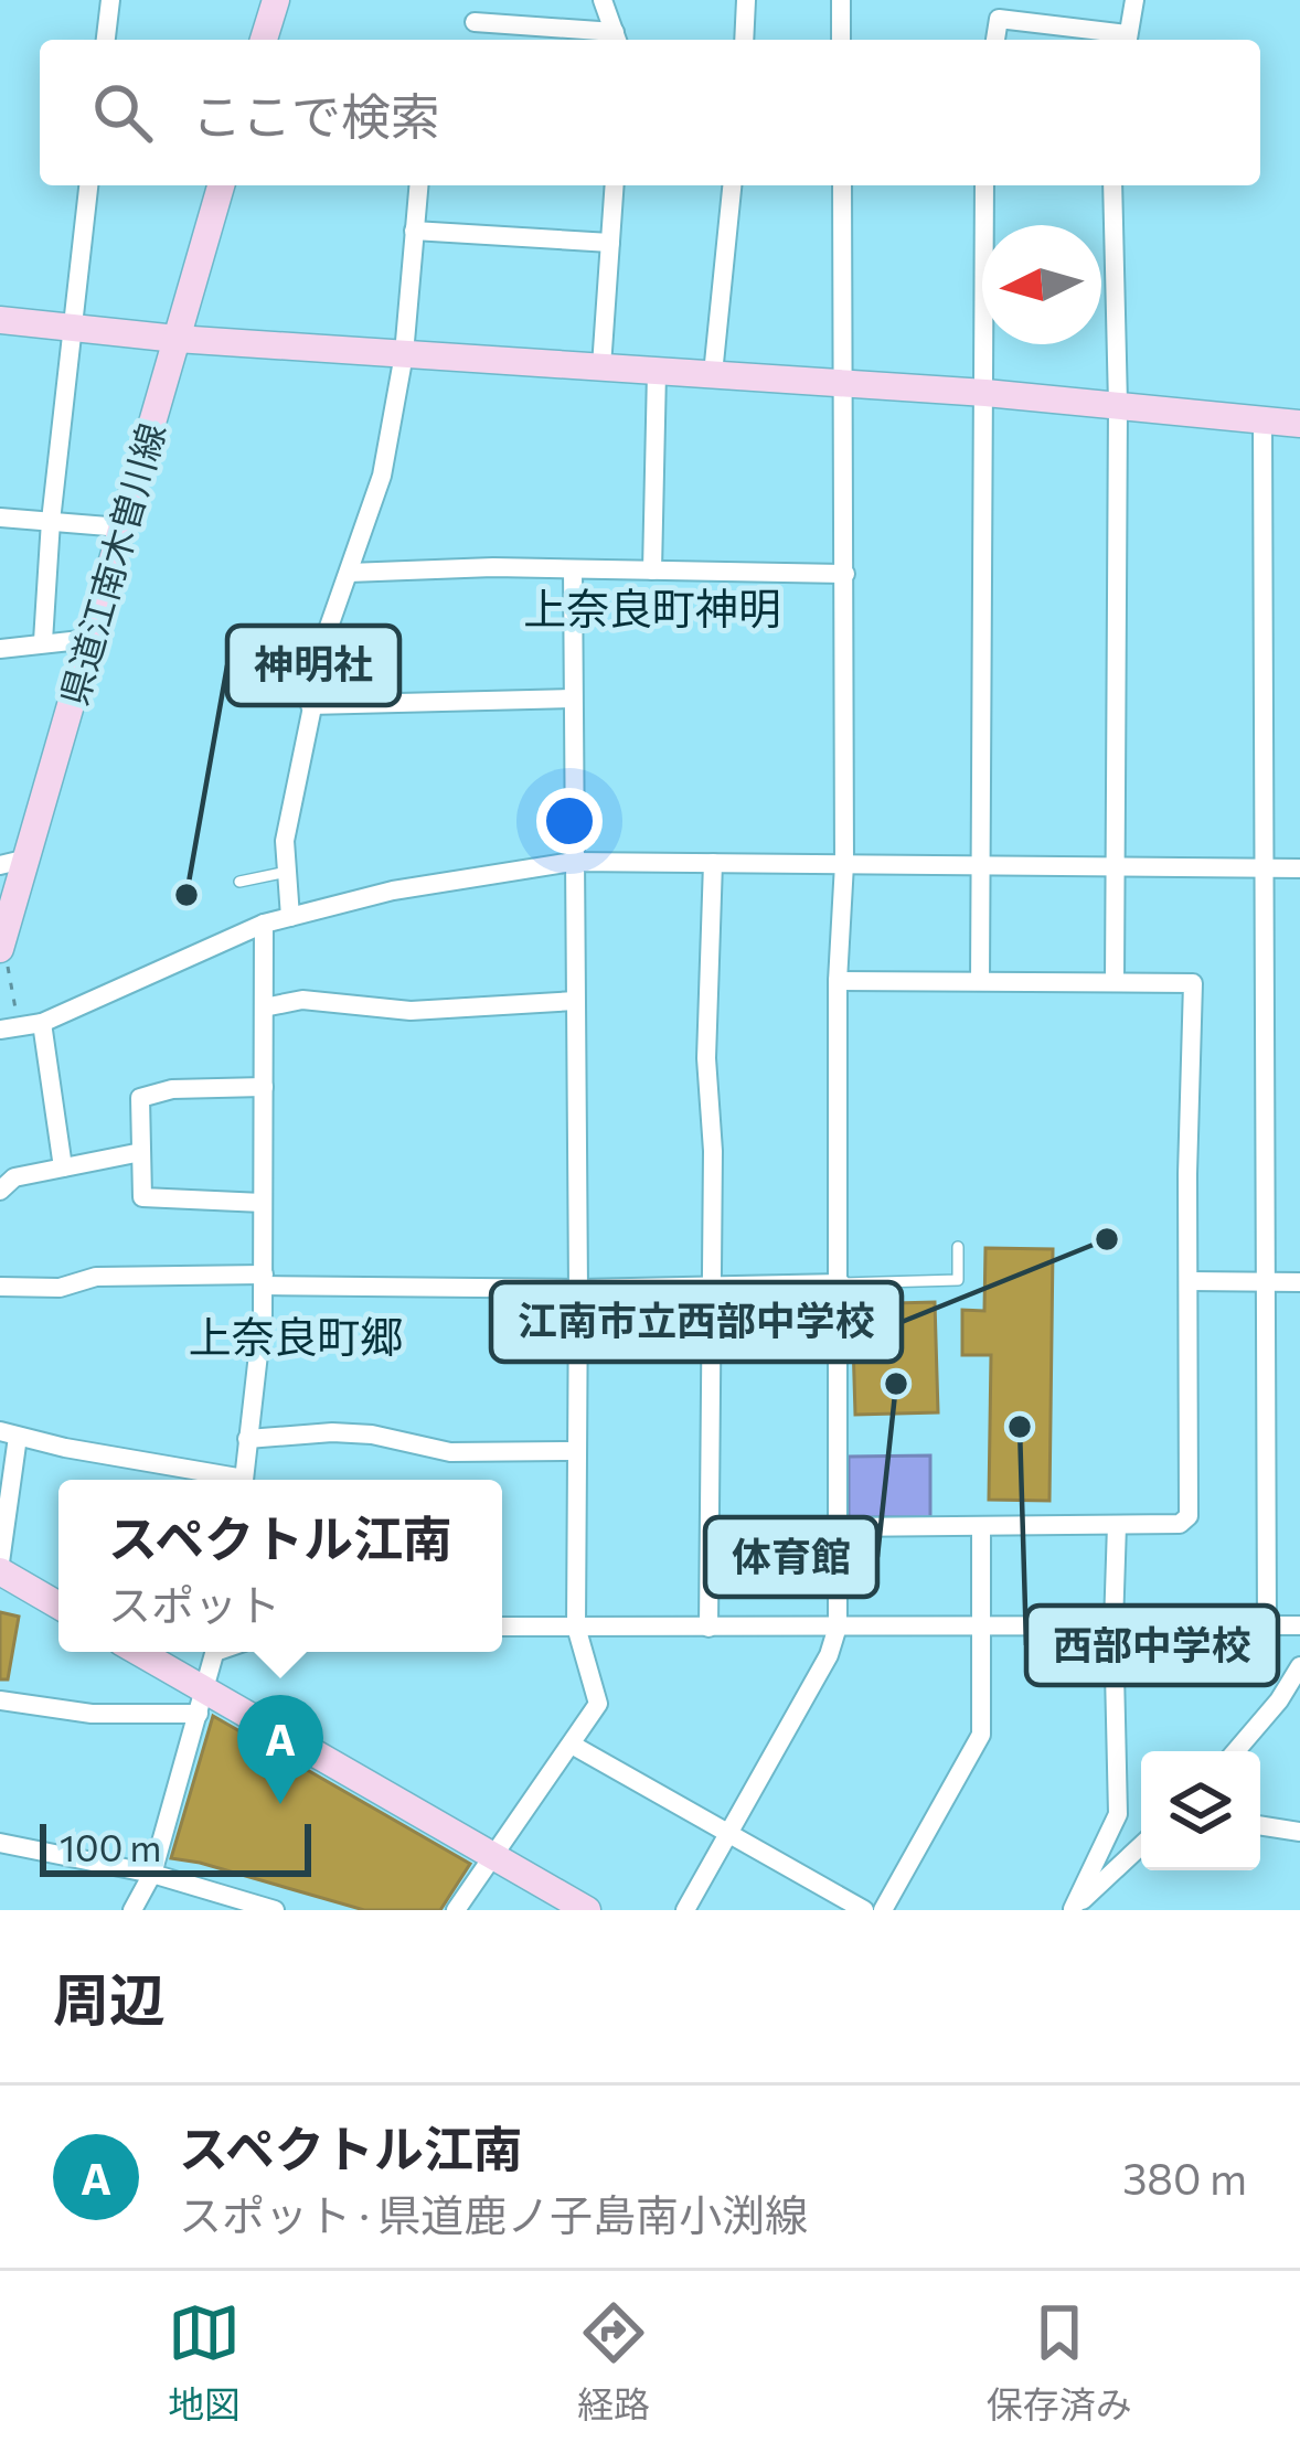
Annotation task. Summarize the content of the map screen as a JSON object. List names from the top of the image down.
{
  "streets": {
    "main road": ["県道江南木曽川線"]
  },
  "districts": ["上奈良町神明", "上奈良町郷"],
  "places": [
    "神明社",
    "江南市立西部中学校",
    "体育館",
    "西部中学校"
  ],
  "scale_bar": "100 m",
  "north": "left",
  "page": {
    "search": "ここで検索",
    "popup": ["スペクトル江南", "スポット"],
    "pins": "A",
    "scale": "100 m",
    "heading": "周辺",
    "list": [
      {
        "mark": "A",
        "name": "スペクトル江南",
        "note": "スポット · 県道鹿ノ子島南小渕線",
        "value": "380 m"
      }
    ],
    "nav": ["地図", "経路", "保存済み"]
  }
}
